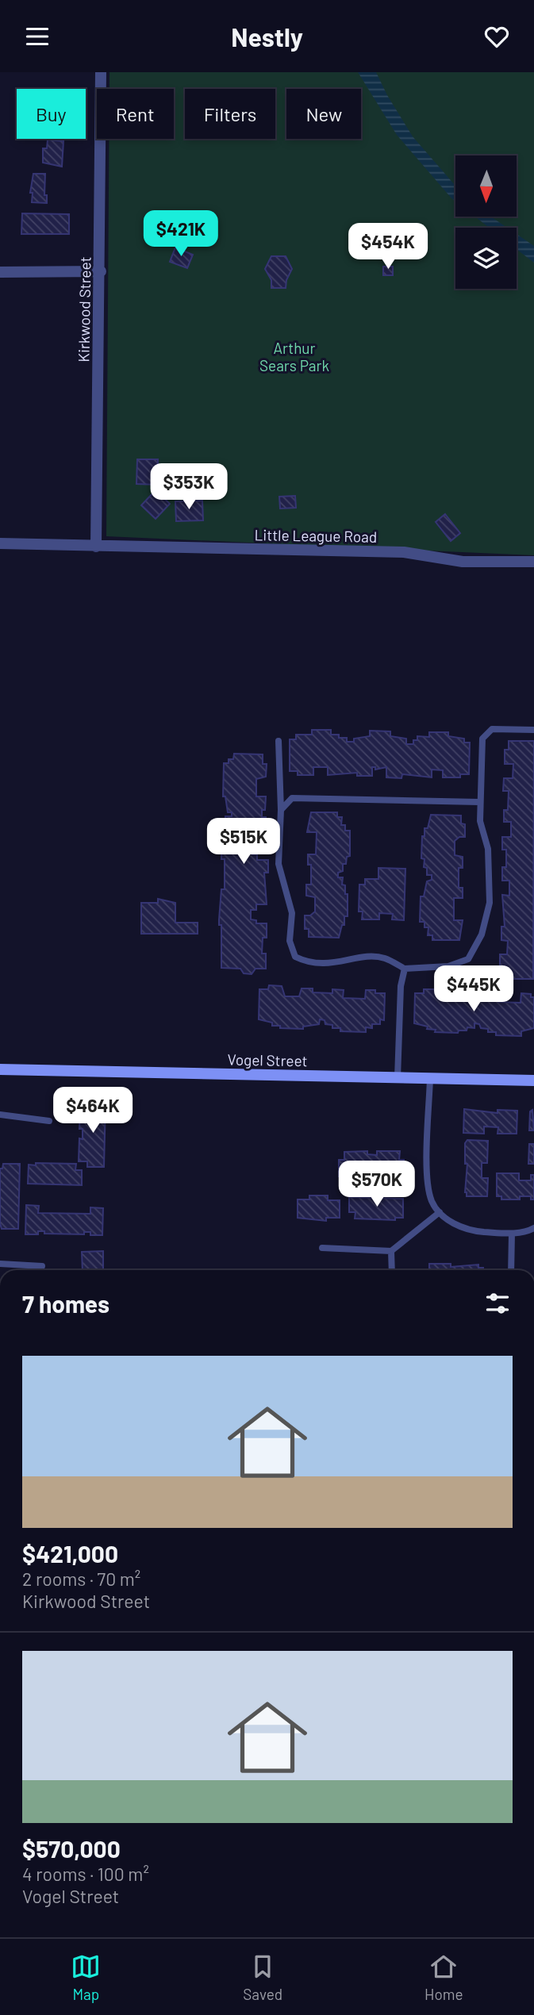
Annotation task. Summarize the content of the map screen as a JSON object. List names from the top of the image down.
{
  "streets": {
    "street": ["Kirkwood Street", "Little League Road", "Vogel Street"]
  },
  "crossings": [
    ["Kirkwood Street", "Little League Road"]
  ],
  "parks": ["Arthur Sears Park"],
  "north": "bottom",
  "page": {
    "header": "Nestly",
    "chip": [
      "Buy",
      "Rent",
      "Filters",
      "New"
    ],
    "price": [
      "$421K",
      "$454K",
      "$353K",
      "$515K",
      "$445K",
      "$464K",
      "$570K"
    ],
    "heading": "7 homes",
    "list": [
      {
        "name": "$421,000",
        "note": "2 rooms · 70 m² · Kirkwood Street"
      },
      {
        "name": "$570,000",
        "note": "4 rooms · 100 m² · Vogel Street"
      }
    ],
    "tabs": ["Map", "Saved", "Home"]
  }
}
